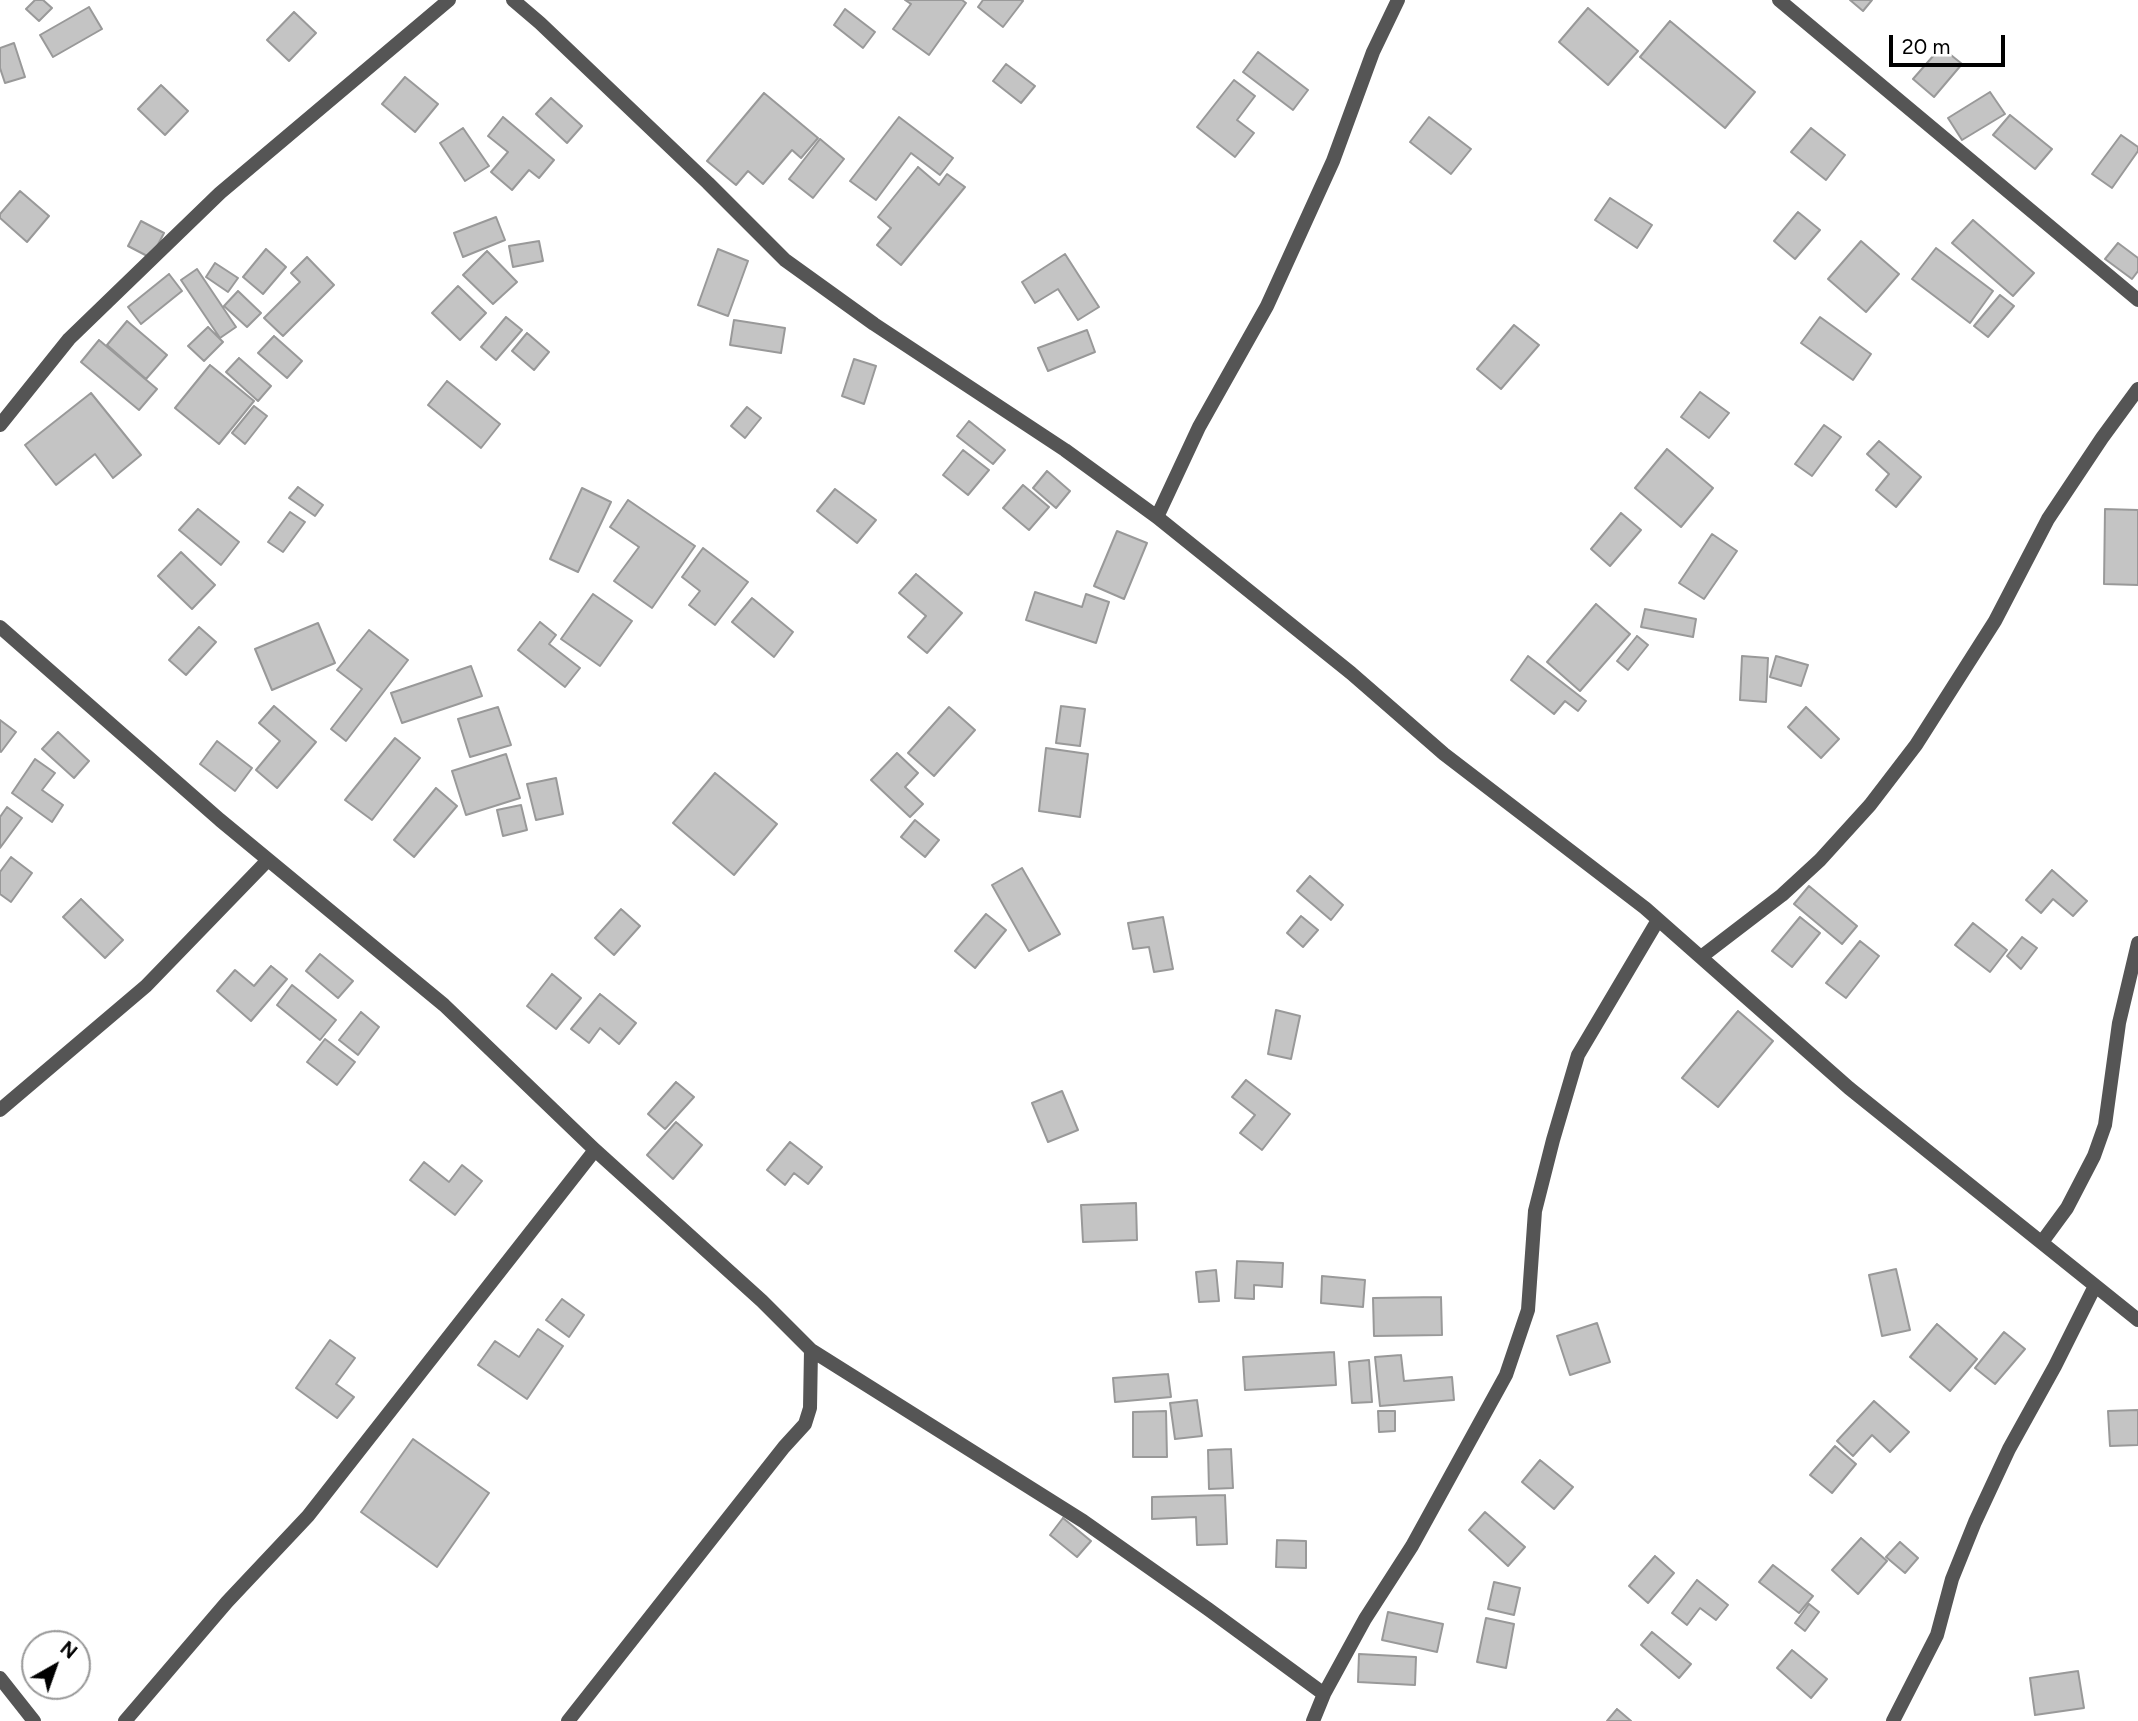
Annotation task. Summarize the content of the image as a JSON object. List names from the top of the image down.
{
  "scale_bar": "20 m",
  "north": "top right"
}
